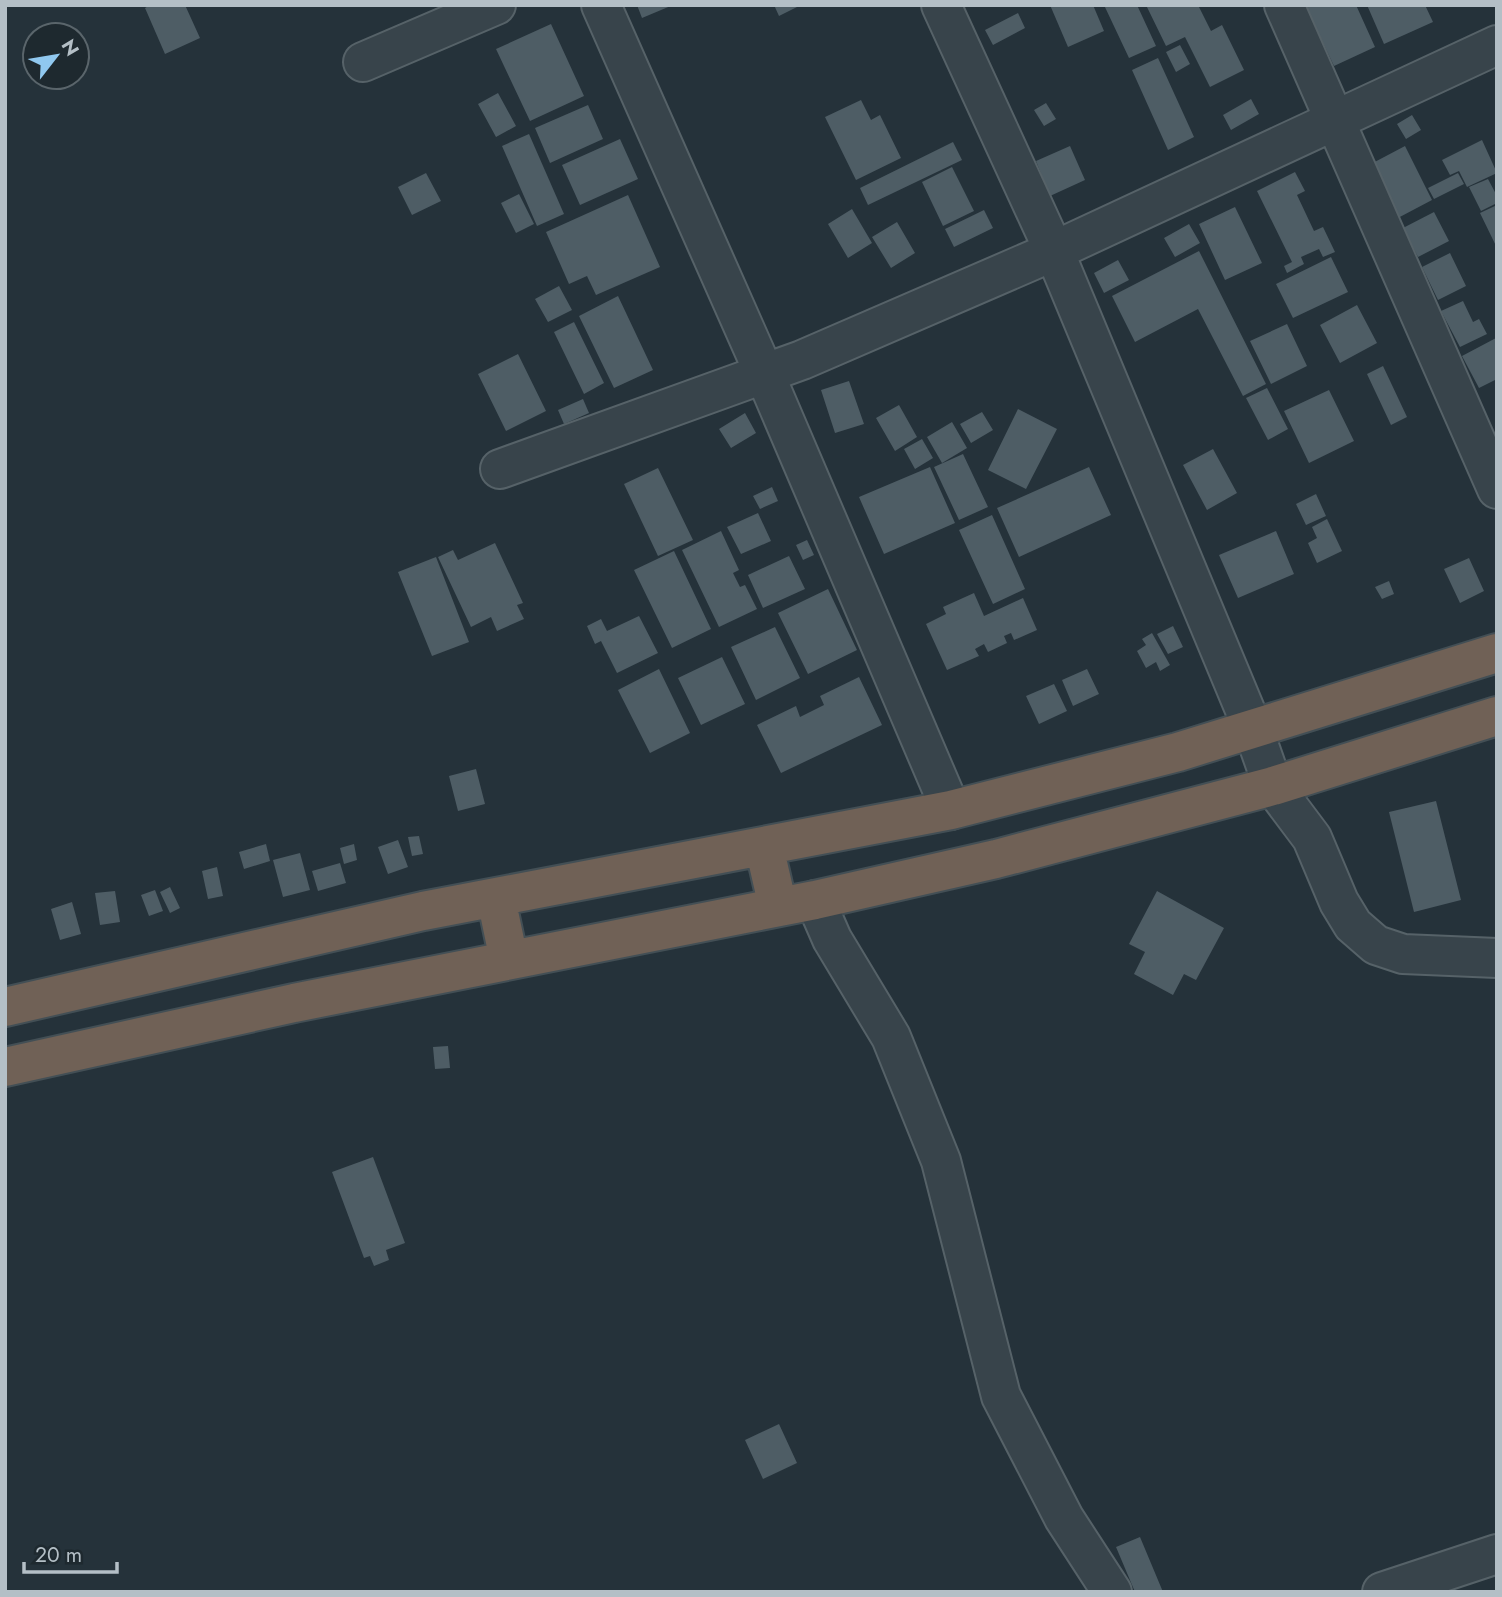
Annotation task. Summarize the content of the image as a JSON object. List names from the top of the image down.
{
  "scale_bar": "20 m",
  "north": "top right"
}
